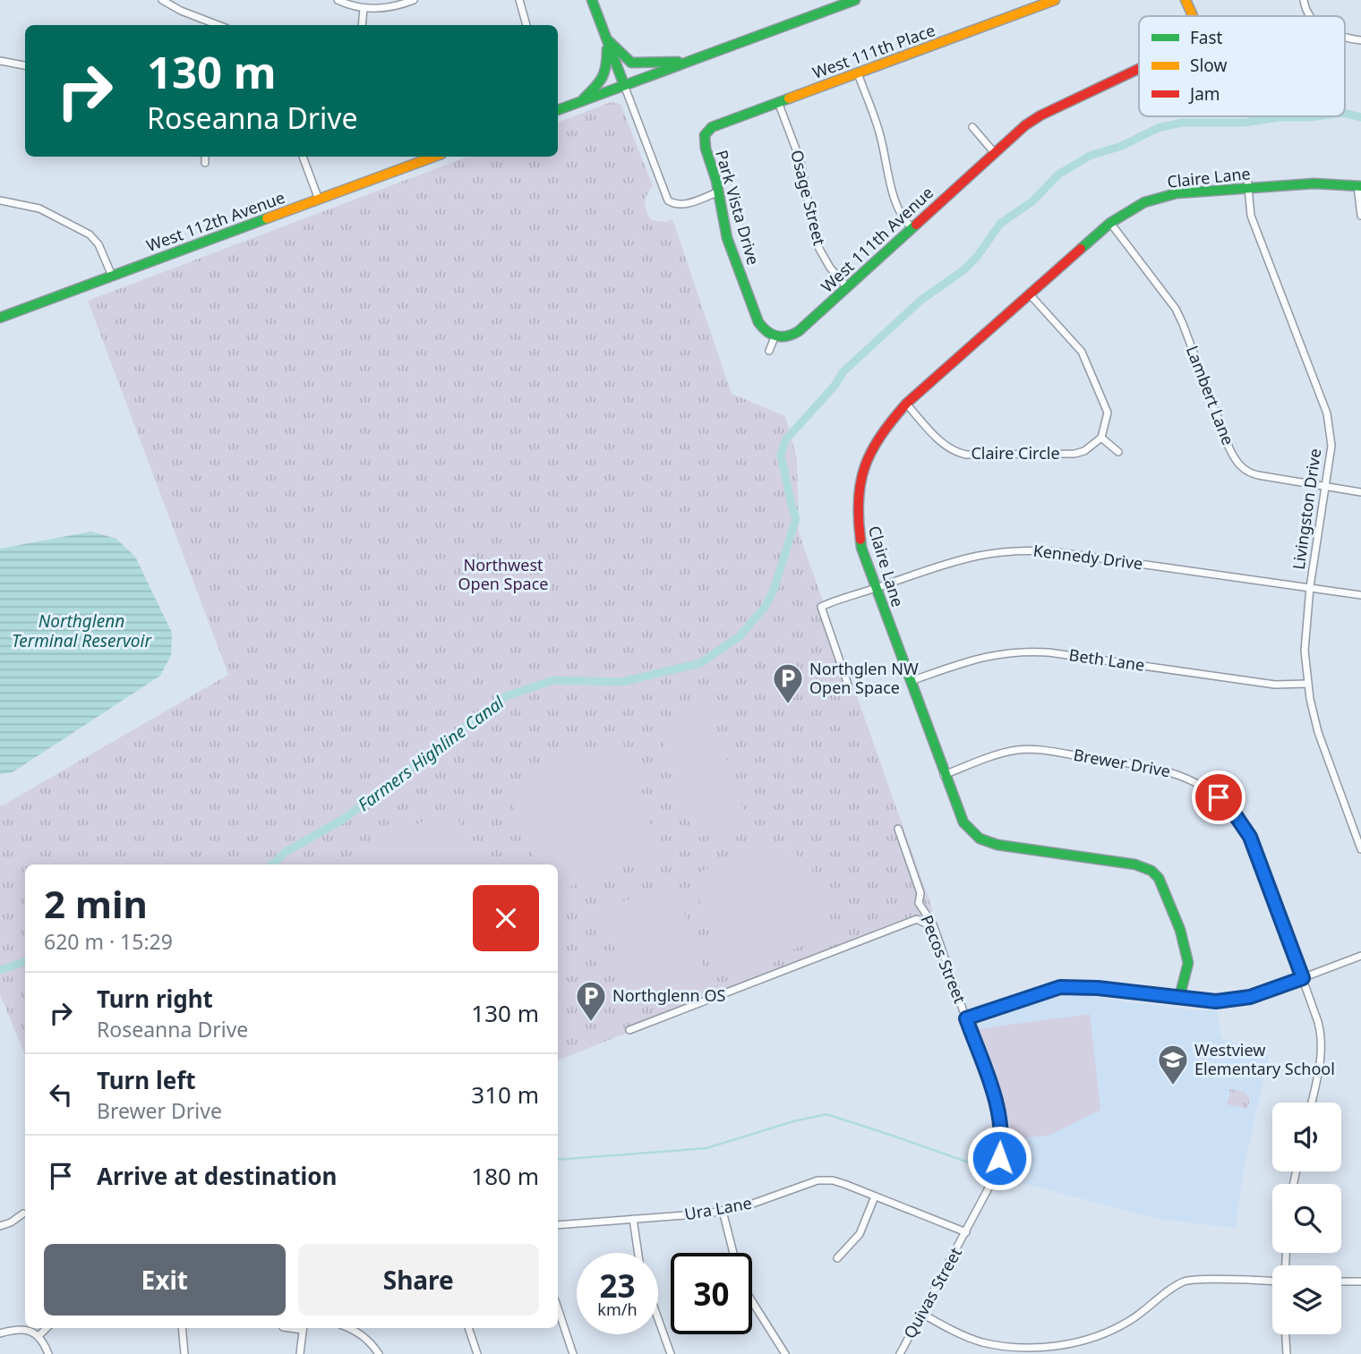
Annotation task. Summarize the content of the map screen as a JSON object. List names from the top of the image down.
{
  "streets": {
    "street": [
      "West 111th Place",
      "Claire Lane",
      "Osage Street",
      "Park Vista Drive",
      "West 112th Avenue",
      "West 111th Avenue",
      "Lambert Lane",
      "Claire Circle",
      "Livingston Drive",
      "Kennedy Drive",
      "Beth Lane",
      "Brewer Drive",
      "Pecos Street",
      "Ura Lane",
      "Quivas Street"
    ]
  },
  "crossings": [
    ["West 111th Place", "Osage Street"],
    ["West 111th Place", "Park Vista Drive"],
    ["Claire Lane", "Lambert Lane"],
    ["Claire Lane", "Claire Circle"],
    ["Claire Lane", "Livingston Drive"],
    ["Claire Lane", "Kennedy Drive"],
    ["Claire Lane", "Beth Lane"],
    ["Claire Lane", "Brewer Drive"],
    ["Osage Street", "West 111th Avenue"],
    ["Park Vista Drive", "West 111th Avenue"],
    ["Lambert Lane", "Livingston Drive"],
    ["Livingston Drive", "Kennedy Drive"],
    ["Livingston Drive", "Beth Lane"],
    ["Pecos Street", "Ura Lane"],
    ["Pecos Street", "Quivas Street"],
    ["Ura Lane", "Quivas Street"]
  ],
  "water": ["Northglenn Terminal Reservoir", "Farmers Highline Canal"],
  "parks": ["Northwest Open Space"],
  "places": {
    "parking": ["Northglen NW Open Space", "Northglenn OS"],
    "school or university": ["Westview Elementary School"]
  },
  "legend": ["Fast", "Slow", "Jam"],
  "page": {
    "turn": ["130 m", "Roseanna Drive"],
    "heading": ["2 min", "620 m · 15:29"],
    "list": [
      {
        "name": "Turn right",
        "note": "Roseanna Drive",
        "value": "130 m"
      },
      {
        "name": "Turn left",
        "note": "Brewer Drive",
        "value": "310 m"
      },
      {
        "name": "Arrive at destination",
        "value": "180 m"
      }
    ],
    "buttons": ["Exit", "Share"],
    "speed": "23 km/h",
    "limit": "30"
  }
}
